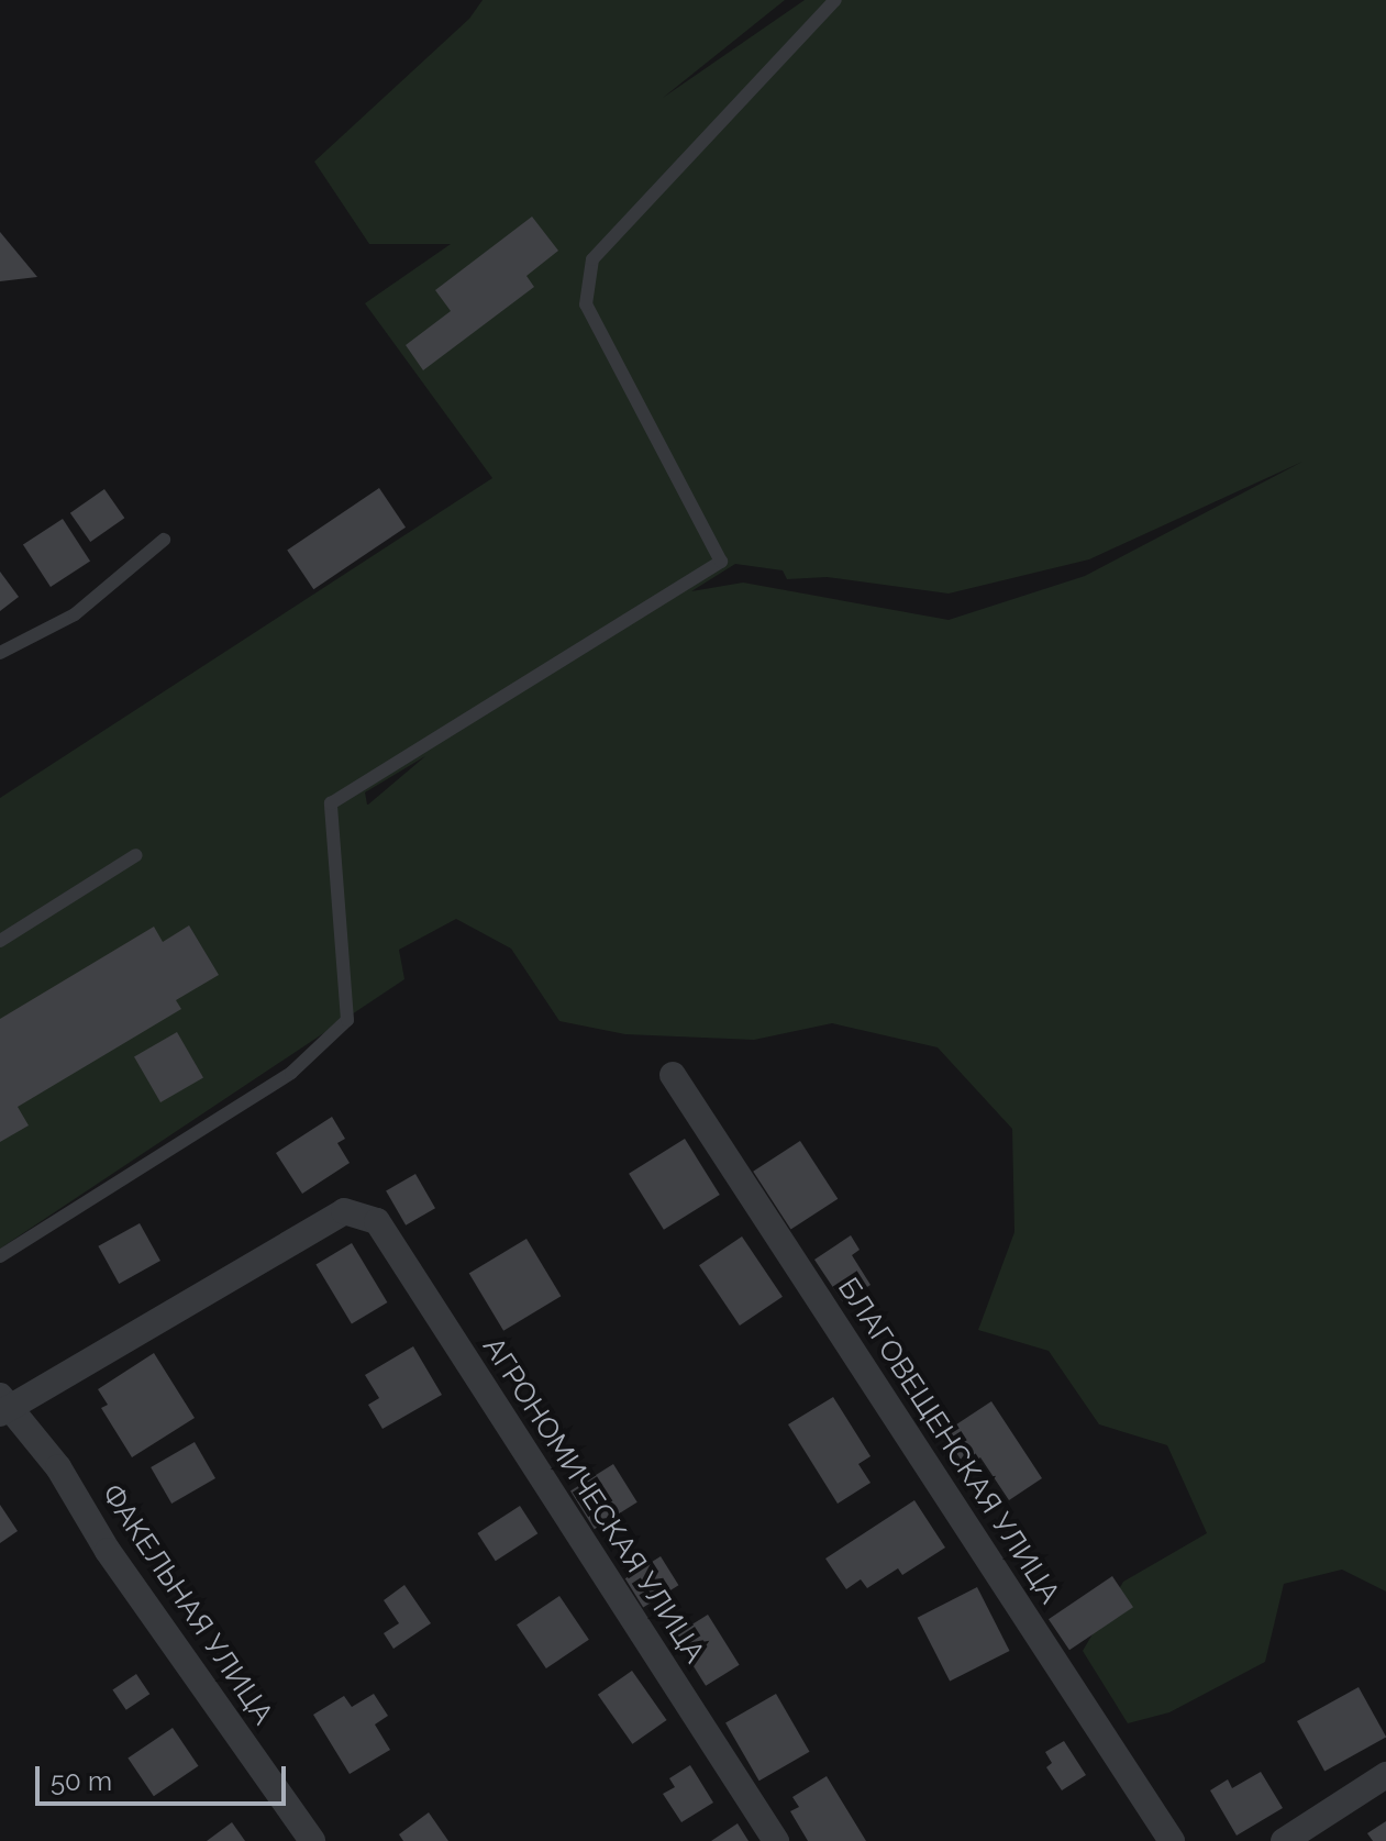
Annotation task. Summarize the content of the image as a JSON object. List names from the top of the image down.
{
  "streets": {
    "street": ["БЛАГОВЕЩЕНСКАЯ УЛИЦА", "АГРОНОМИЧЕСКАЯ УЛИЦА", "ФАКЕЛЬНАЯ УЛИЦА"]
  },
  "crossings": [
    ["АГРОНОМИЧЕСКАЯ УЛИЦА", "ФАКЕЛЬНАЯ УЛИЦА"]
  ],
  "scale_bar": "50 m"
}
